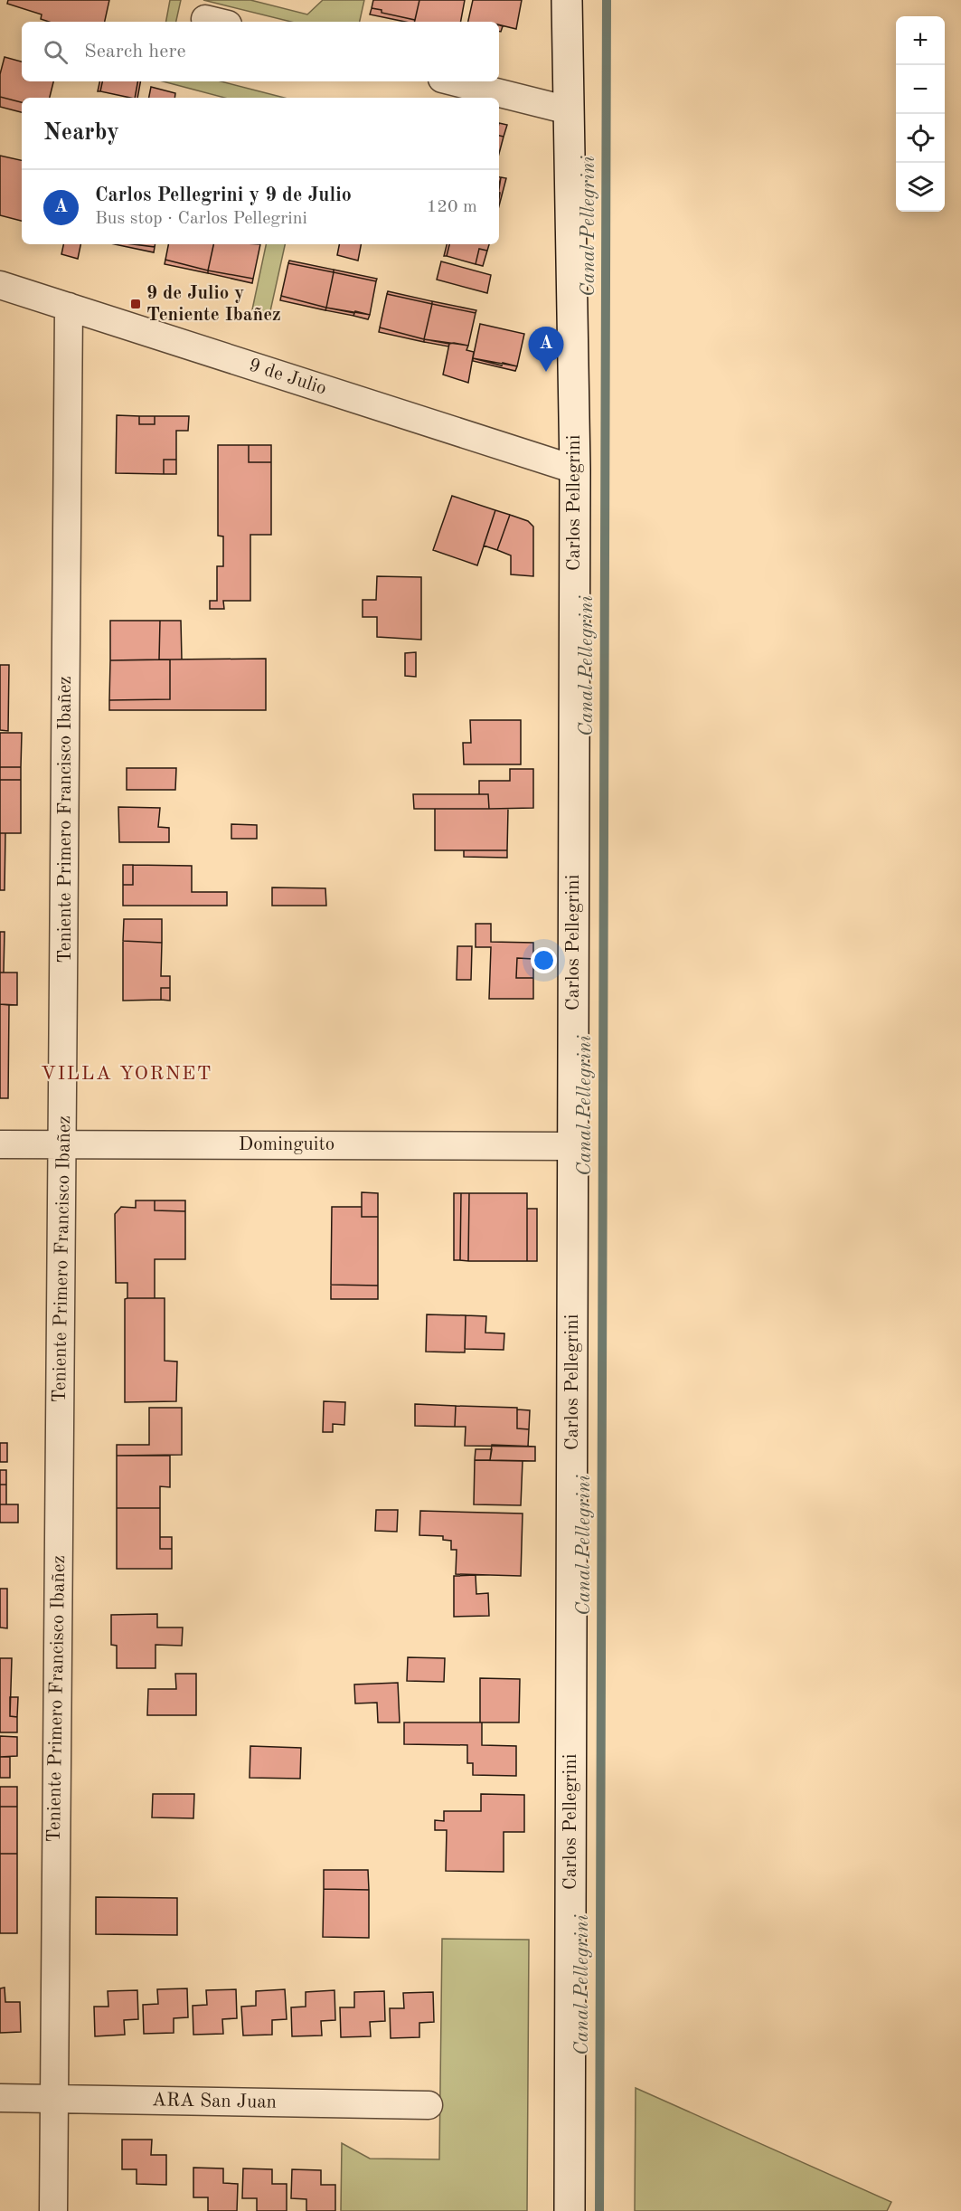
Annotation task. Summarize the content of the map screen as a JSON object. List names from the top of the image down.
{
  "streets": {
    "main road": ["Carlos Pellegrini"],
    "street": [
      "9 de Julio",
      "Teniente Primero Francisco Ibañez",
      "Dominguito",
      "ARA San Juan"
    ]
  },
  "crossings": [
    ["9 de Julio", "Carlos Pellegrini"],
    ["9 de Julio", "Teniente Primero Francisco Ibañez"],
    ["Carlos Pellegrini", "Dominguito"],
    ["Teniente Primero Francisco Ibañez", "Dominguito"],
    ["Teniente Primero Francisco Ibañez", "ARA San Juan"]
  ],
  "districts": ["VILLA YORNET"],
  "water": ["Canal Pellegrini"],
  "places": {
    "transit": ["9 de Julio y Teniente Ibañez"]
  },
  "page": {
    "map_buttons": ["+", "−"],
    "search": "Search here",
    "heading": "Nearby",
    "list": [
      {
        "mark": "A",
        "name": "Carlos Pellegrini y 9 de Julio",
        "note": "Bus stop · Carlos Pellegrini",
        "value": "120 m"
      }
    ],
    "pins": "A"
  }
}
